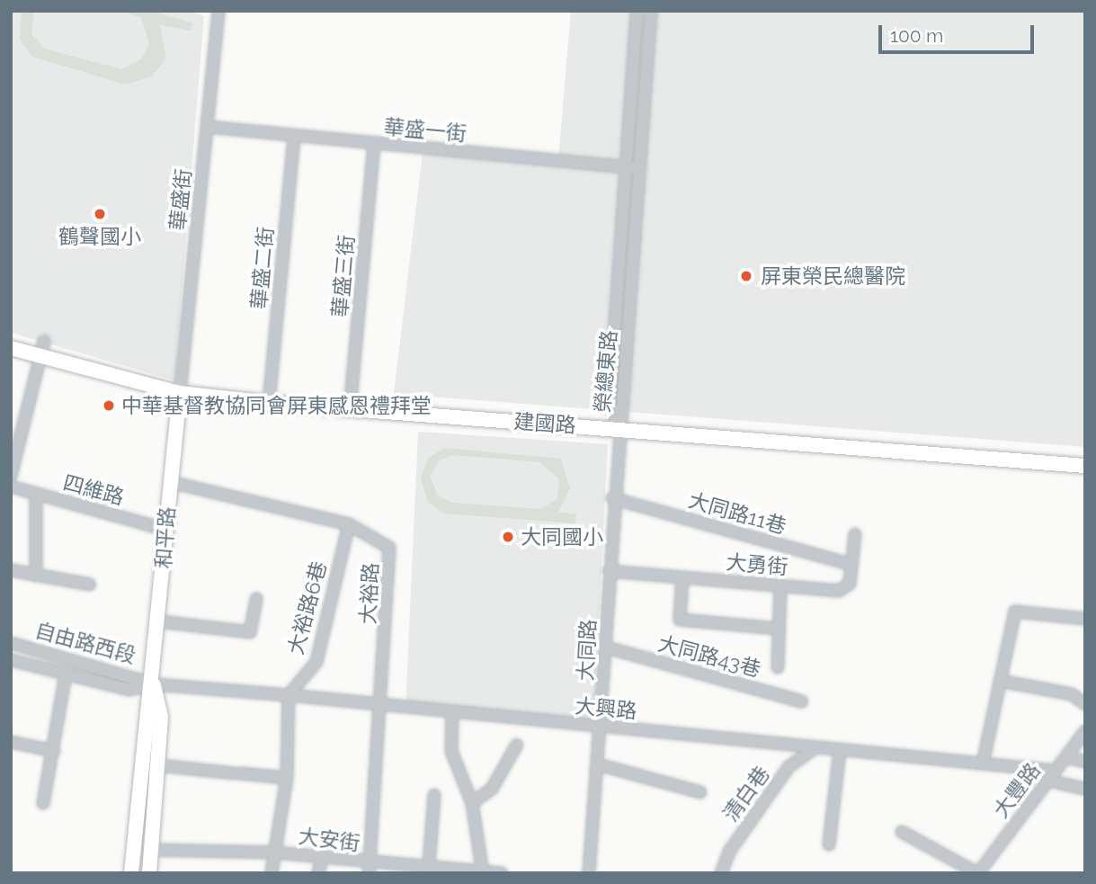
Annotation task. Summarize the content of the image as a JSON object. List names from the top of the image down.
{
  "streets": {
    "main road": ["建國路", "和平路"],
    "street": [
      "華盛一街",
      "華盛街",
      "華盛二街",
      "華盛三街",
      "榮總東路",
      "四維路",
      "大同路11巷",
      "大勇街",
      "大裕路",
      "大裕路6巷",
      "自由路西段",
      "大同路",
      "大同路43巷",
      "大興路",
      "大豐路",
      "清白巷",
      "大安街"
    ]
  },
  "crossings": [
    ["華盛一街", "華盛街"],
    ["華盛一街", "華盛二街"],
    ["華盛一街", "華盛三街"],
    ["華盛一街", "榮總東路"],
    ["華盛街", "建國路"],
    ["華盛街", "和平路"],
    ["華盛二街", "建國路"],
    ["華盛三街", "建國路"],
    ["榮總東路", "建國路"],
    ["榮總東路", "大同路"],
    ["建國路", "和平路"],
    ["建國路", "大同路"],
    ["四維路", "和平路"],
    ["大同路11巷", "大勇街"],
    ["大同路11巷", "大同路"],
    ["和平路", "大裕路"],
    ["和平路", "自由路西段"],
    ["和平路", "大興路"],
    ["和平路", "大安街"],
    ["大勇街", "大同路"],
    ["大裕路", "大裕路6巷"],
    ["大裕路", "大興路"],
    ["大裕路", "大安街"],
    ["大裕路6巷", "大興路"],
    ["自由路西段", "大興路"],
    ["大同路", "大同路43巷"],
    ["大同路", "大興路"],
    ["大興路", "大豐路"],
    ["大興路", "清白巷"]
  ],
  "places": [
    "鶴聲國小",
    "屏東榮民總醫院",
    "中華基督教協同會屏東感恩禮拜堂",
    "大同國小"
  ],
  "scale_bar": "100 m"
}
